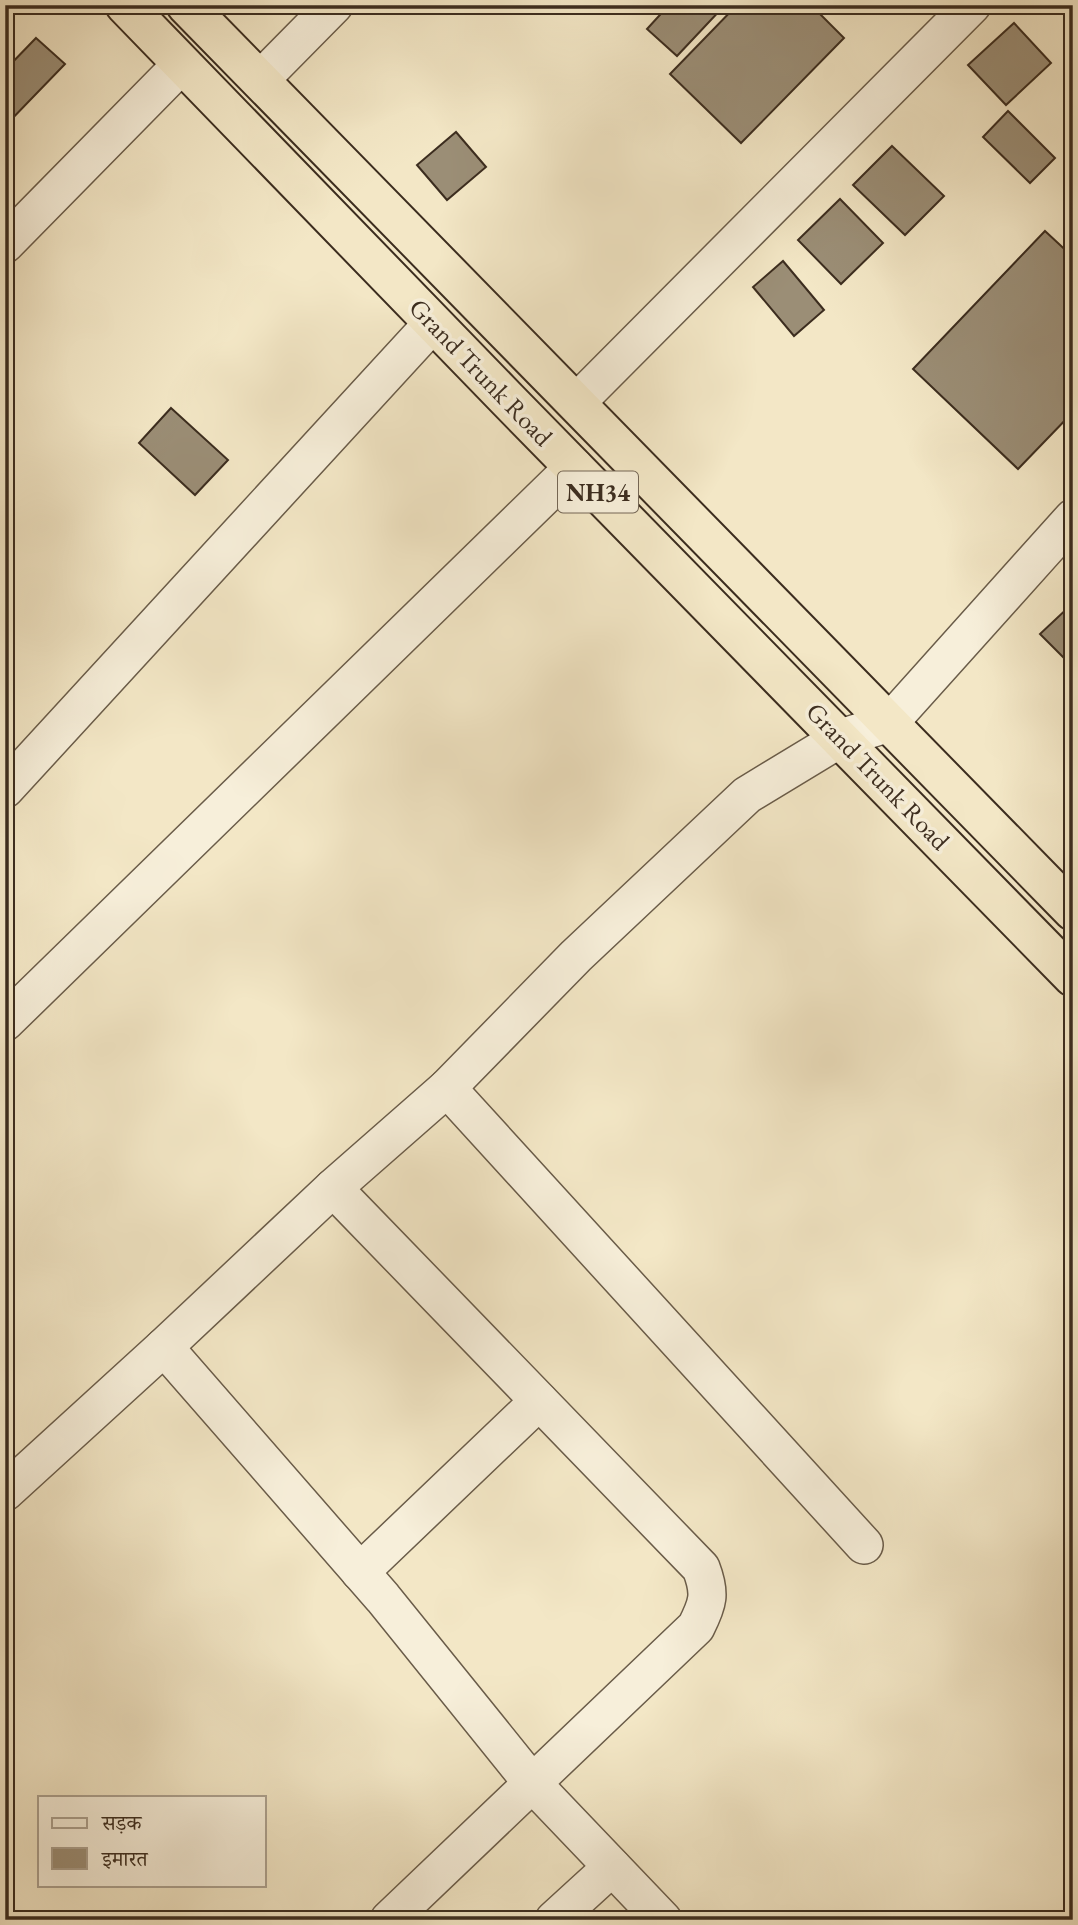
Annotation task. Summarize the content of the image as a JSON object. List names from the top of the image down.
{
  "streets": {
    "highway": ["Grand Trunk Road", "NH34"]
  },
  "legend": ["सड़क", "इमारत"]
}
